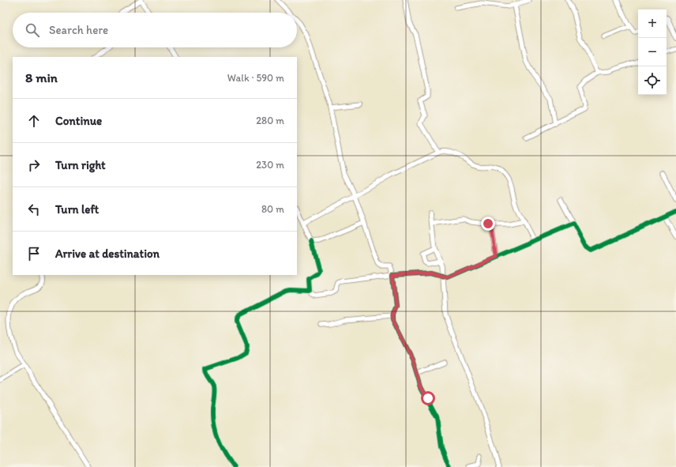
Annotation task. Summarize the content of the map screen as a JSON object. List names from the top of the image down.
{
  "page": {
    "map_buttons": ["+", "−"],
    "search": "Search here",
    "heading": ["8 min", "Walk · 590 m"],
    "list": [
      ["Continue", "280 m"],
      ["Turn right", "230 m"],
      ["Turn left", "80 m"],
      "Arrive at destination"
    ]
  }
}
